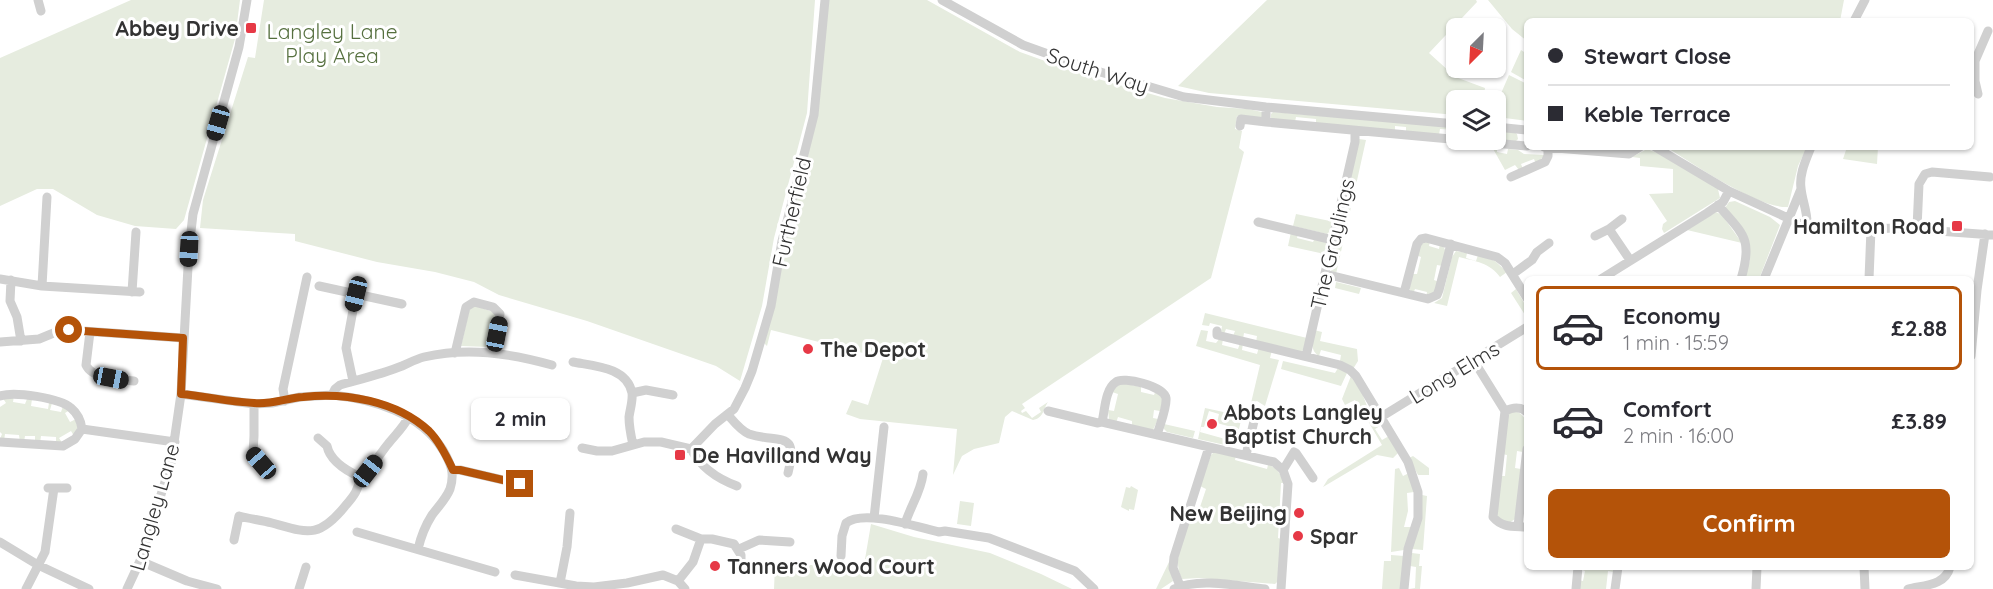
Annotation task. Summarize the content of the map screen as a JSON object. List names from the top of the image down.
{
  "streets": {
    "street": [
      "South Way",
      "Furtherfield",
      "The Graylings",
      "Long Elms",
      "Langley Lane"
    ]
  },
  "parks": ["Langley Lane Play Area"],
  "places": {
    "transit": ["Abbey Drive", "Hamilton Road", "De Havilland Way"],
    "other": [
      "The Depot",
      "Abbots Langley Baptist Church",
      "New Beijing",
      "Spar",
      "Tanners Wood Court"
    ]
  },
  "north": "bottom left",
  "page": {
    "banner": ["Stewart Close", "Keble Terrace"],
    "list": [
      {
        "name": "Economy",
        "note": "1 min · 15:59",
        "value": "£2.88"
      },
      {
        "name": "Comfort",
        "note": "2 min · 16:00",
        "value": "£3.89"
      }
    ],
    "bubble": "2 min",
    "buttons": "Confirm"
  }
}
